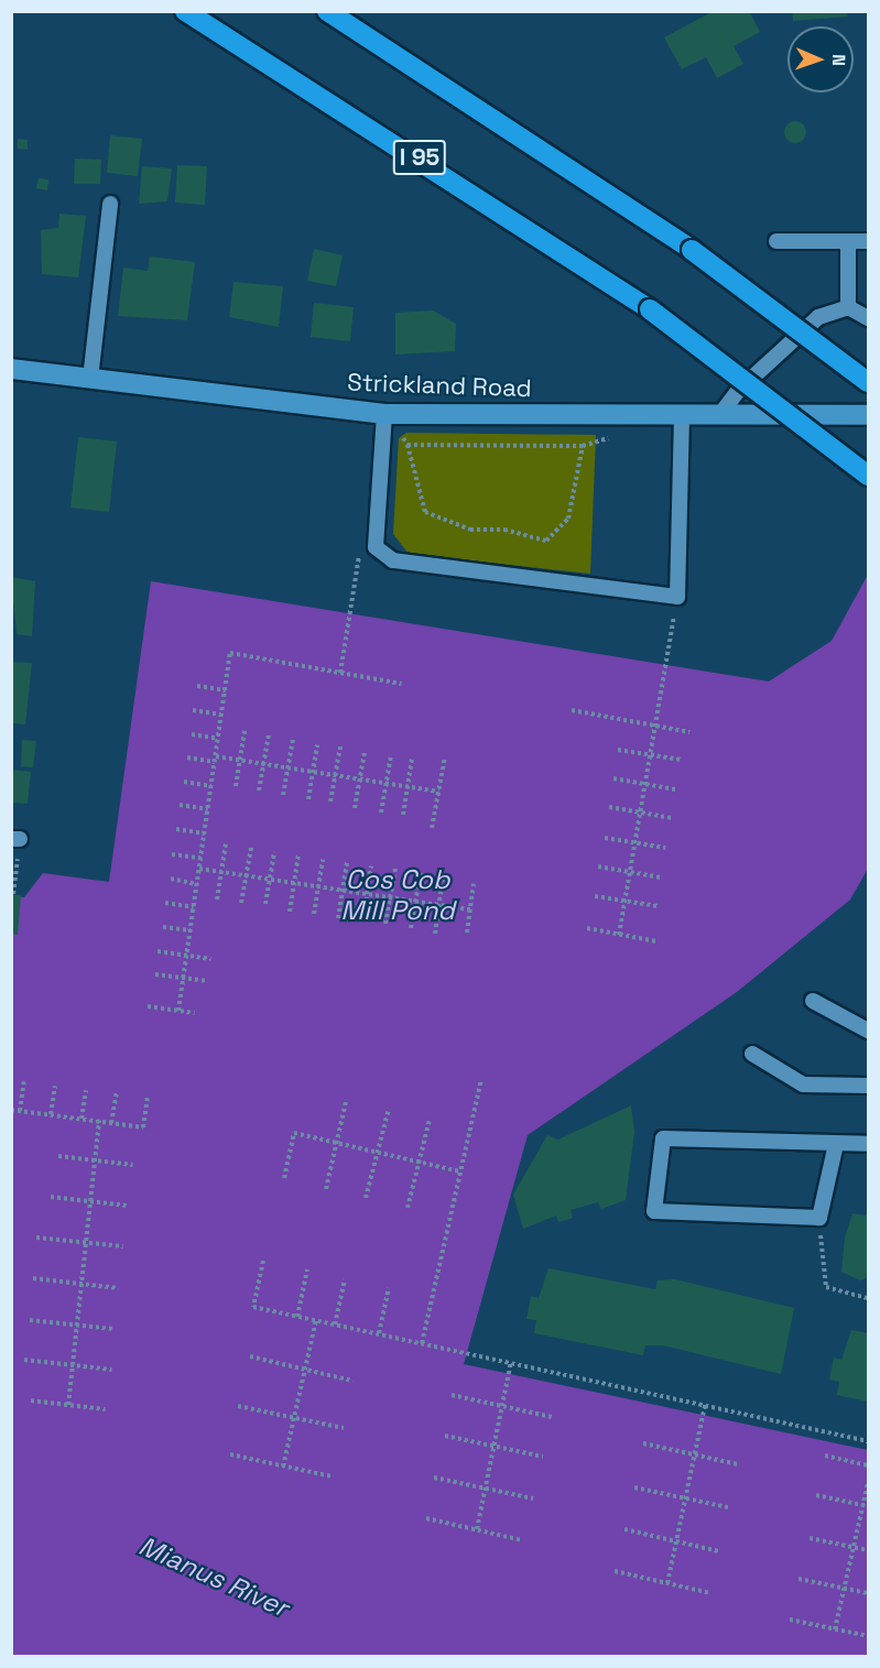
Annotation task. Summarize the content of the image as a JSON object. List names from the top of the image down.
{
  "streets": {
    "highway": ["I 95"],
    "main road": ["Strickland Road"]
  },
  "water": ["Cos Cob Mill Pond", "Mianus River"],
  "north": "right"
}
